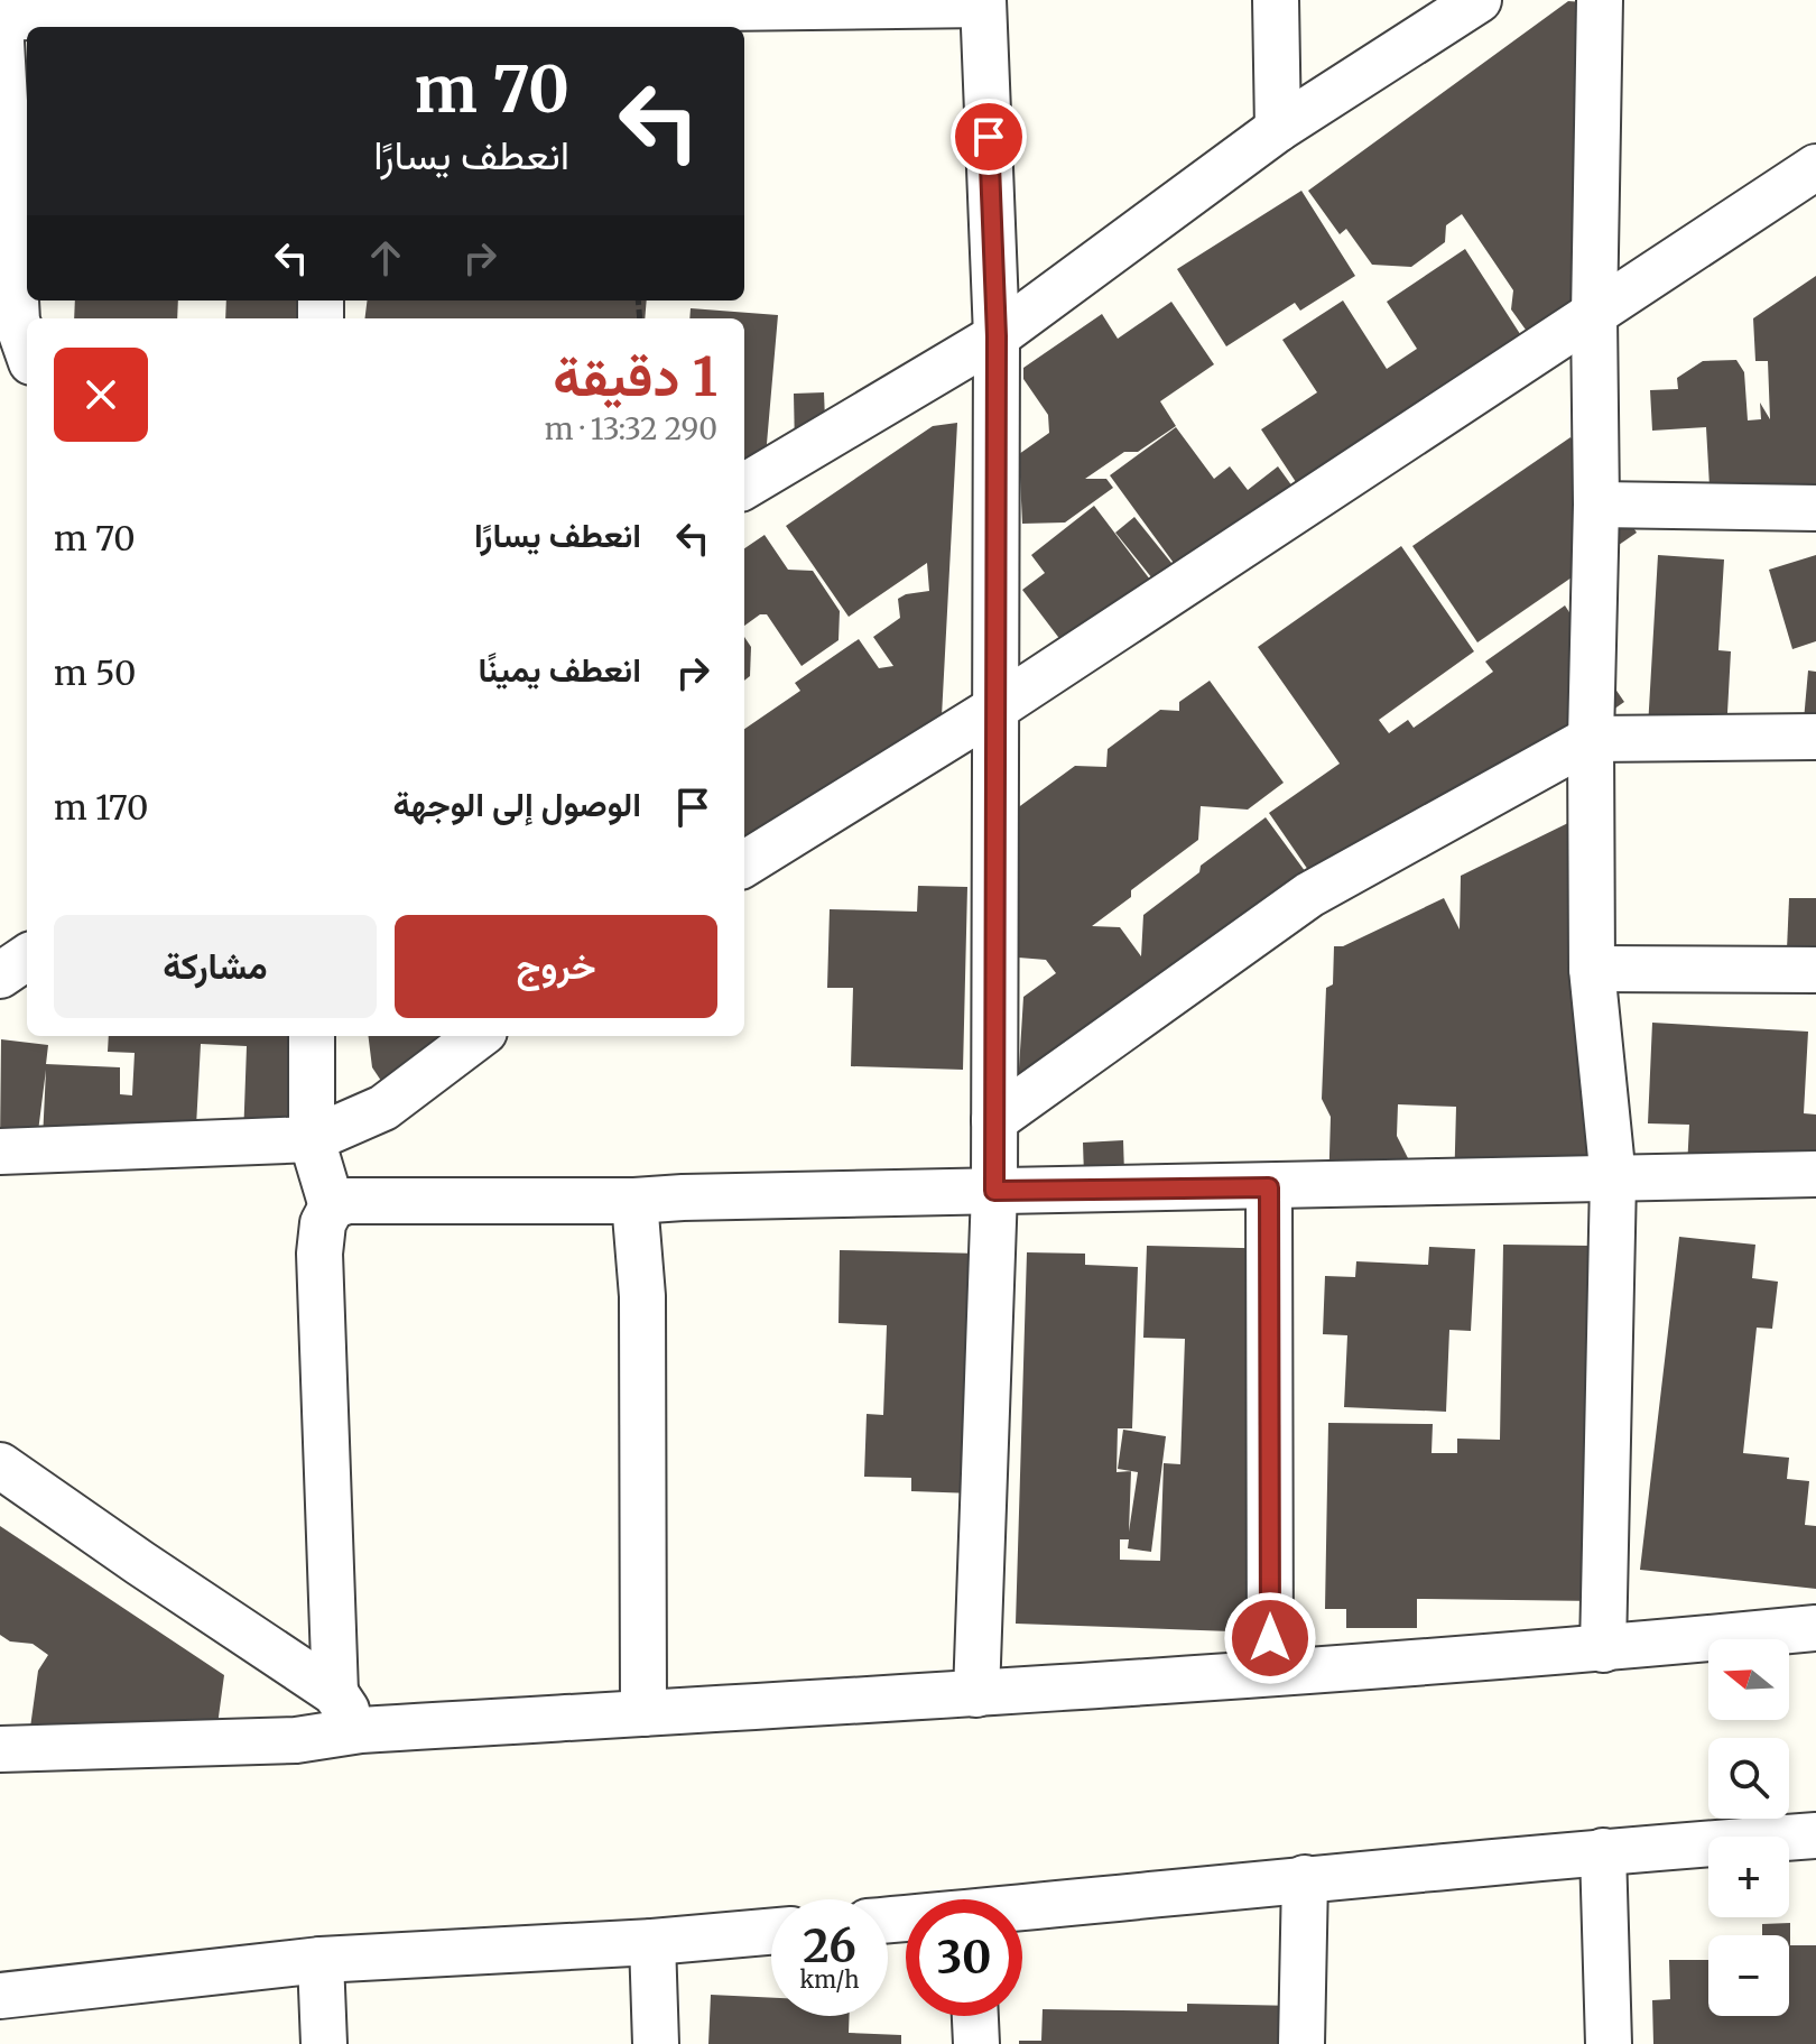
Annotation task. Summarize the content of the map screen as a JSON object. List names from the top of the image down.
{
  "north": "left",
  "page": {
    "turn": ["70 m", "انعطف يسارًا"],
    "heading": ["1 دقيقة", "290 m · 13:32"],
    "list": [
      {
        "name": "انعطف يسارًا",
        "value": "70 m"
      },
      {
        "name": "انعطف يمينًا",
        "value": "50 m"
      },
      {
        "name": "الوصول إلى الوجهة",
        "value": "170 m"
      }
    ],
    "buttons": ["خروج", "مشاركة"],
    "map_buttons": ["+", "−"],
    "speed": "26 km/h",
    "limit": "30"
  }
}
